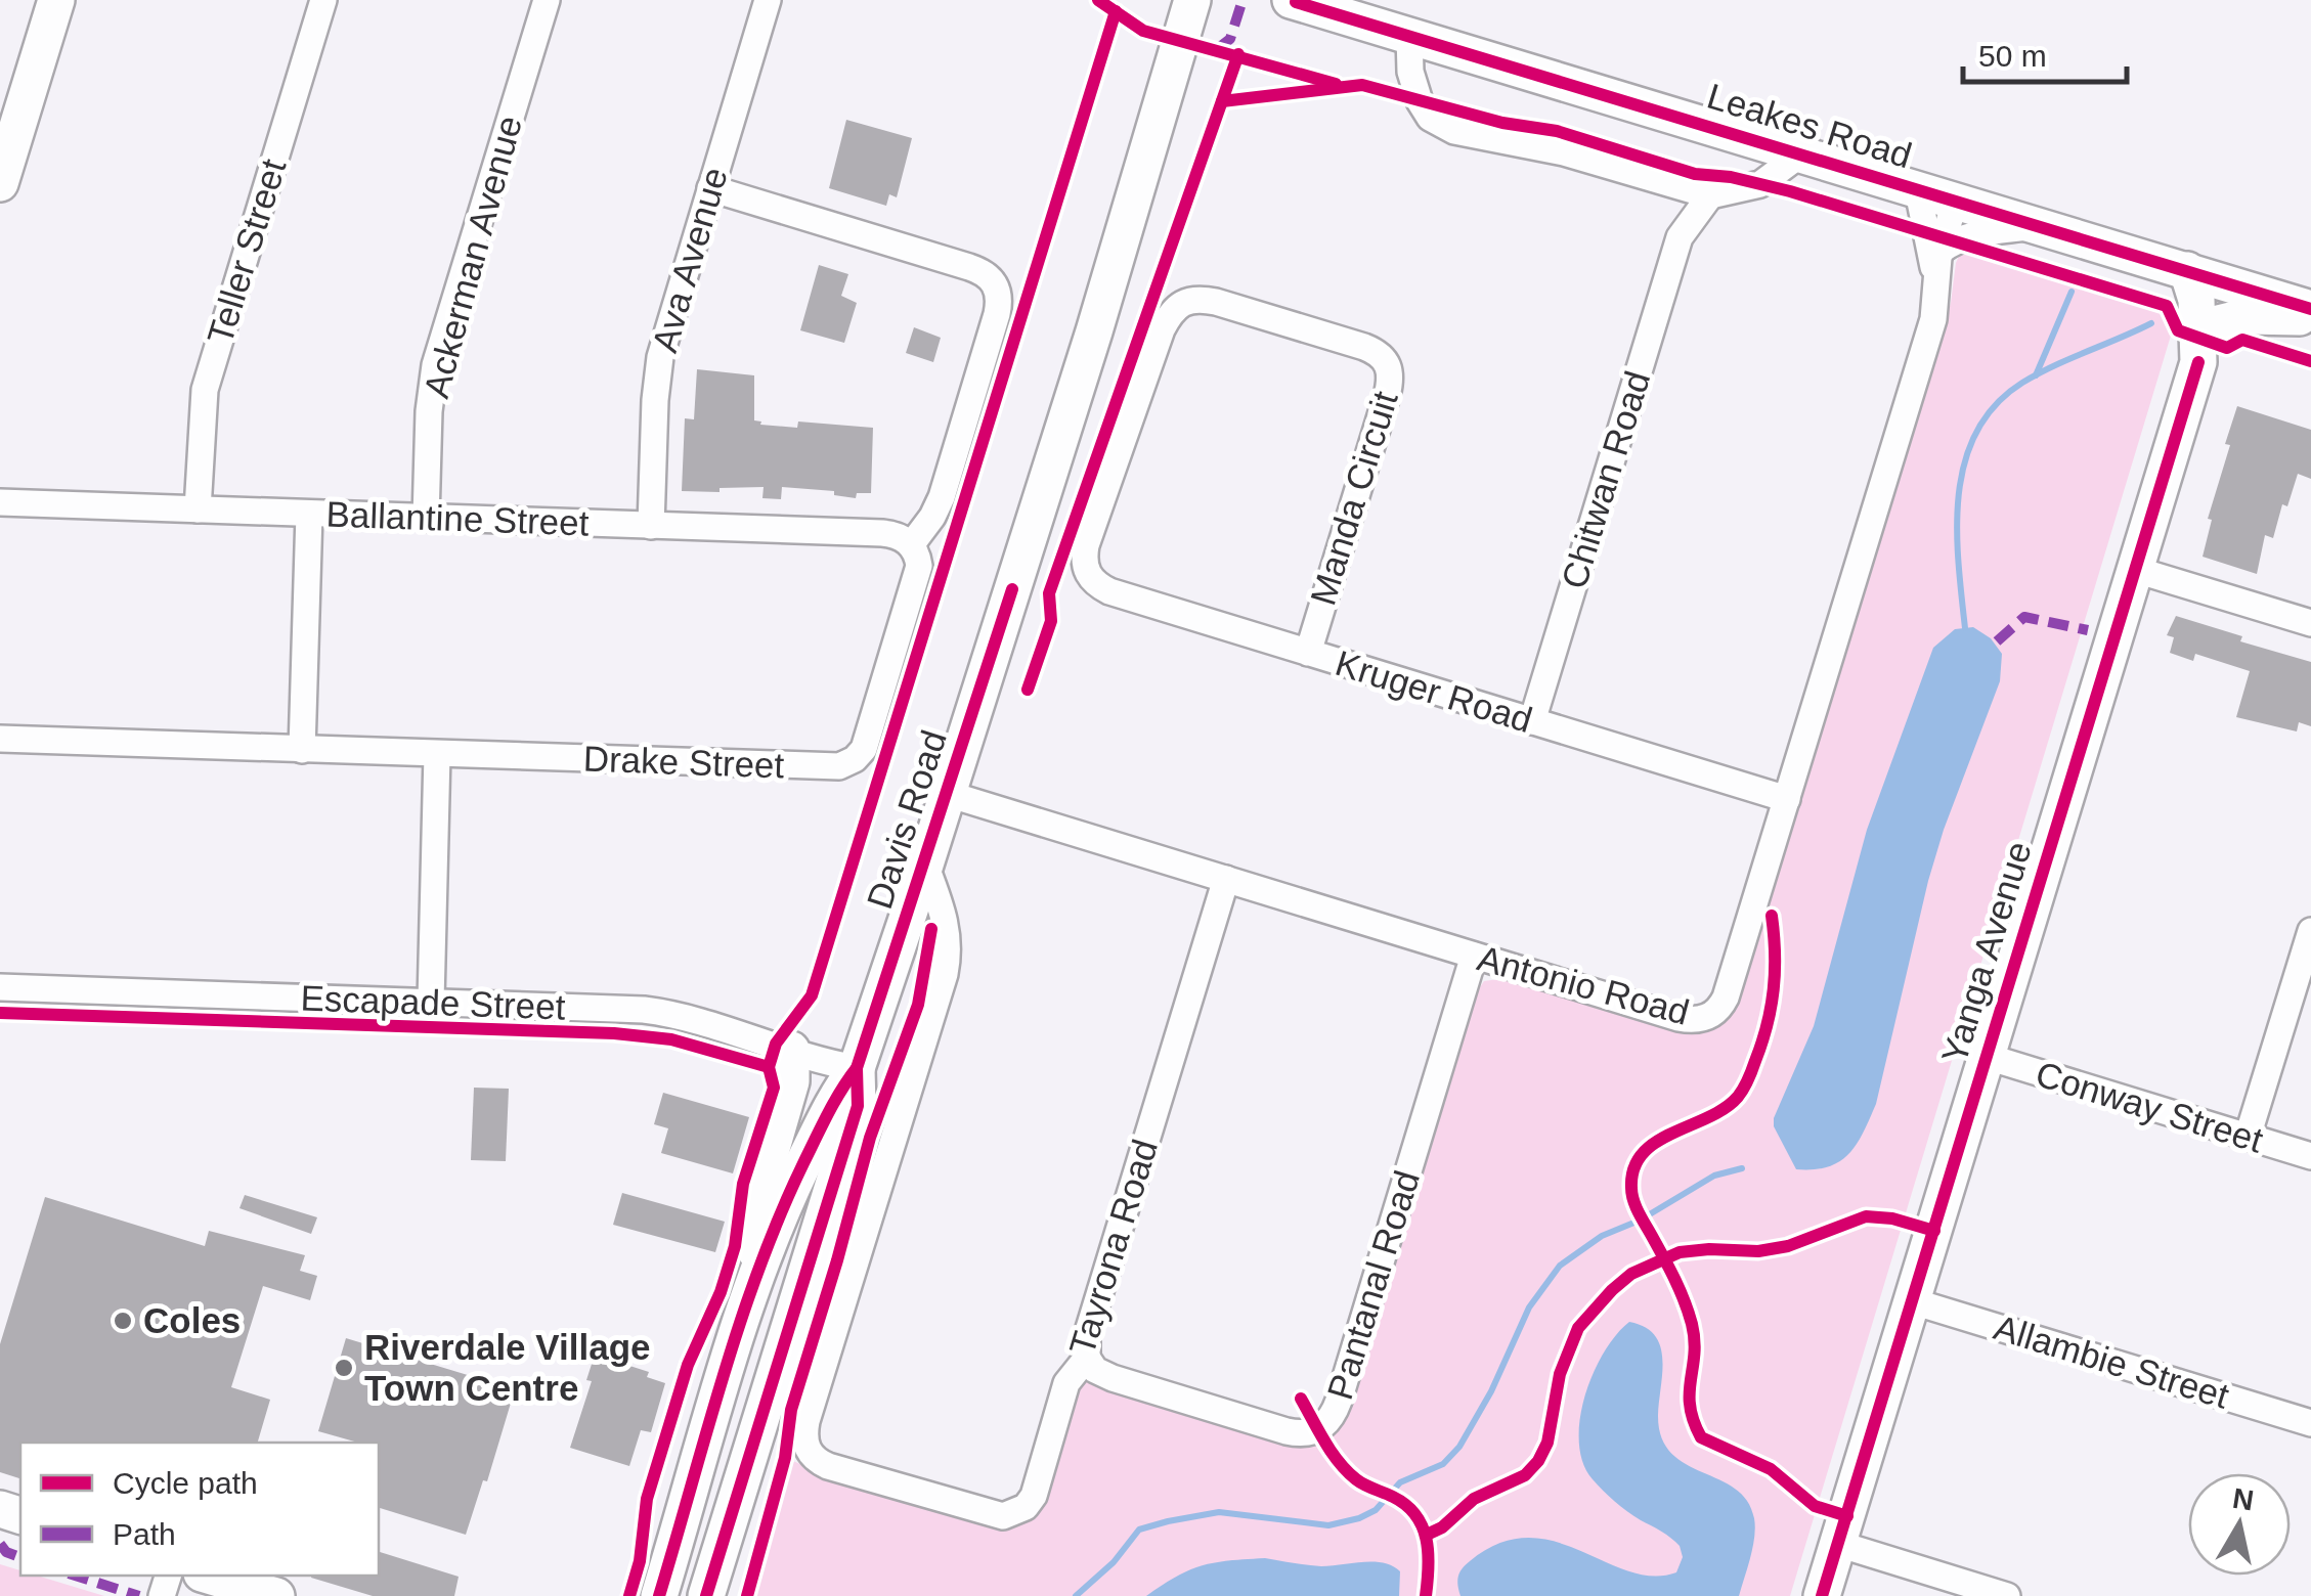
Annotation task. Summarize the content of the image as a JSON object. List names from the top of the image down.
{
  "streets": {
    "main road": ["Leakes Road", "Davis Road", "Yanga Avenue"],
    "street": [
      "Teller Street",
      "Ackerman Avenue",
      "Ava Avenue",
      "Chitwan Road",
      "Manda Circuit",
      "Ballantine Street",
      "Kruger Road",
      "Drake Street",
      "Antonio Road",
      "Escapade Street",
      "Conway Street",
      "Tayrona Road",
      "Pantanal Road",
      "Allambie Street"
    ]
  },
  "crossings": [
    ["Leakes Road", "Chitwan Road"],
    ["Leakes Road", "Yanga Avenue"],
    ["Leakes Road", "Antonio Road"],
    ["Teller Street", "Ballantine Street"],
    ["Ackerman Avenue", "Ballantine Street"],
    ["Ava Avenue", "Ballantine Street"],
    ["Chitwan Road", "Kruger Road"],
    ["Manda Circuit", "Kruger Road"],
    ["Ballantine Street", "Drake Street"],
    ["Kruger Road", "Antonio Road"],
    ["Davis Road", "Antonio Road"],
    ["Davis Road", "Escapade Street"],
    ["Davis Road", "Tayrona Road"],
    ["Yanga Avenue", "Conway Street"],
    ["Yanga Avenue", "Allambie Street"],
    ["Antonio Road", "Tayrona Road"],
    ["Antonio Road", "Pantanal Road"],
    ["Tayrona Road", "Pantanal Road"]
  ],
  "places": ["Coles", "Riverdale Village Town Centre"],
  "legend": ["Cycle path", "Path"],
  "scale_bar": "50 m",
  "north": "top"
}
